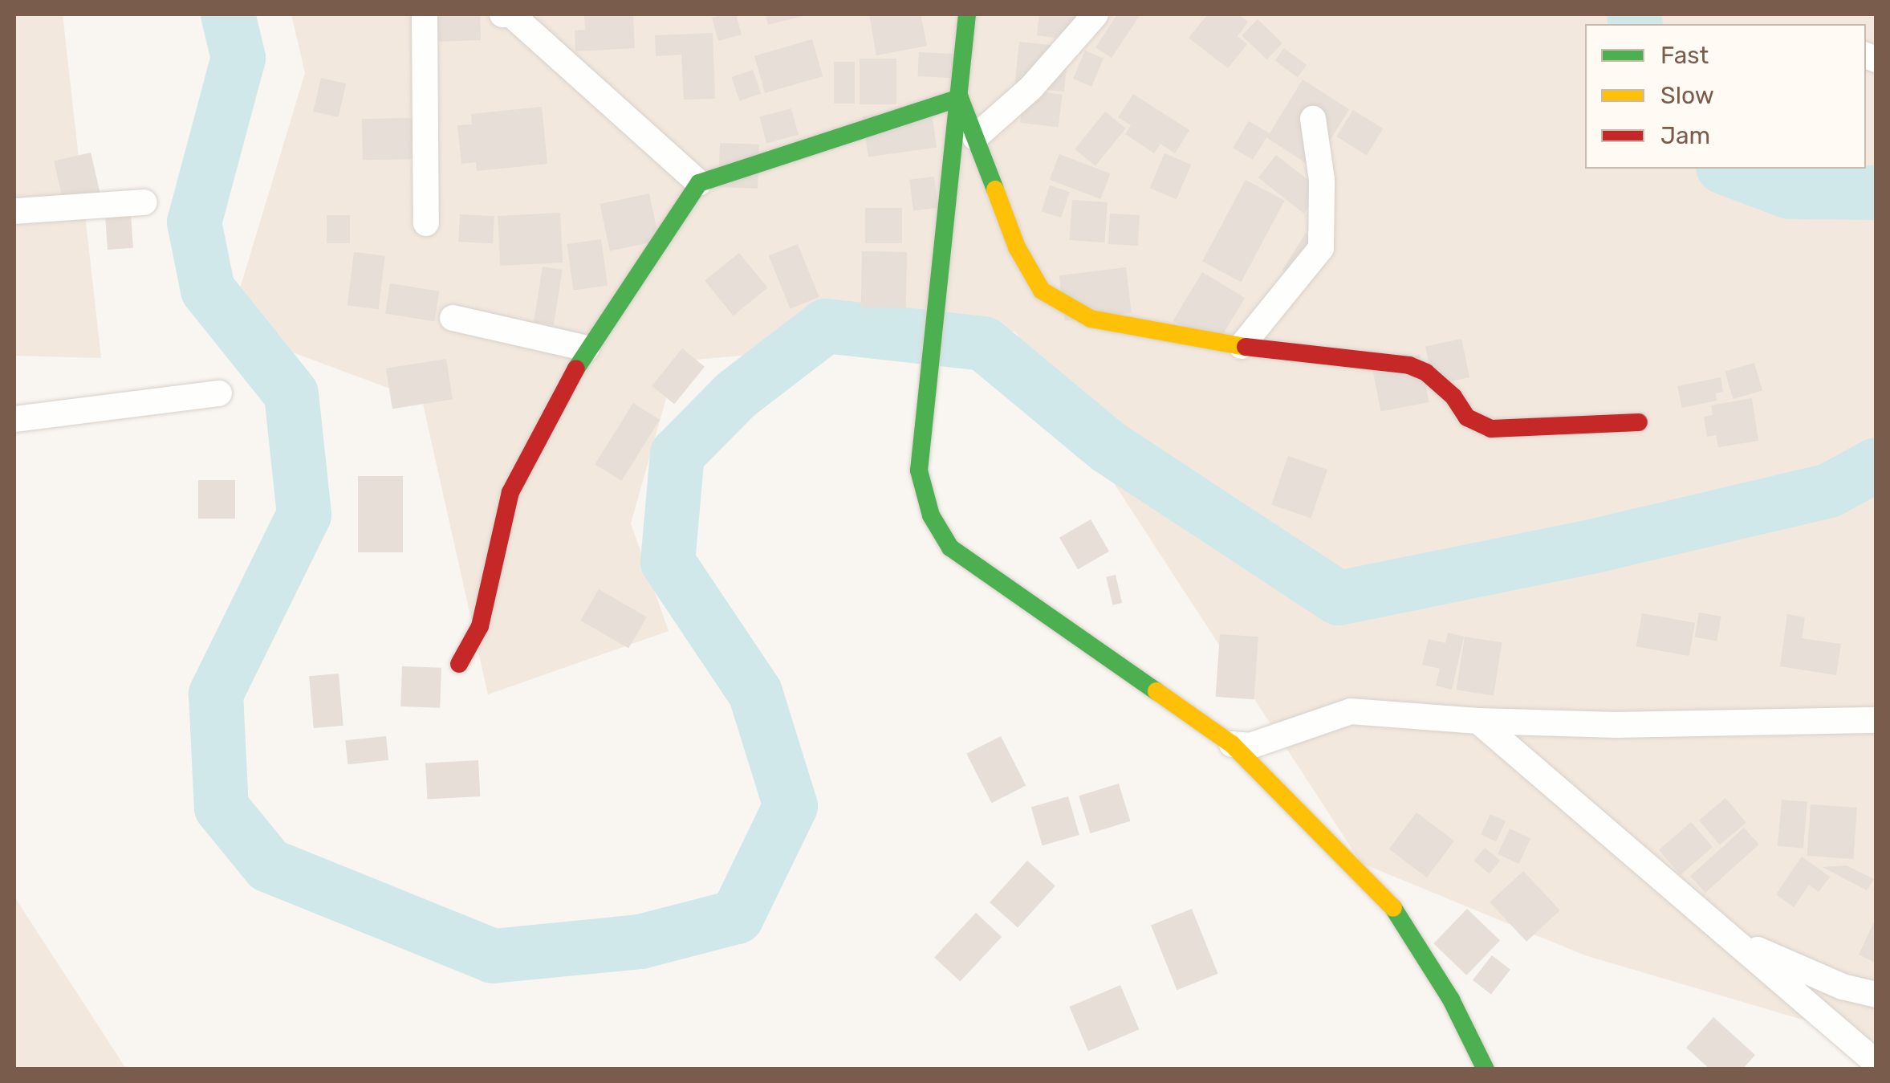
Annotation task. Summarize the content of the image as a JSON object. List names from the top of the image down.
{
  "legend": ["Fast", "Slow", "Jam"]
}
